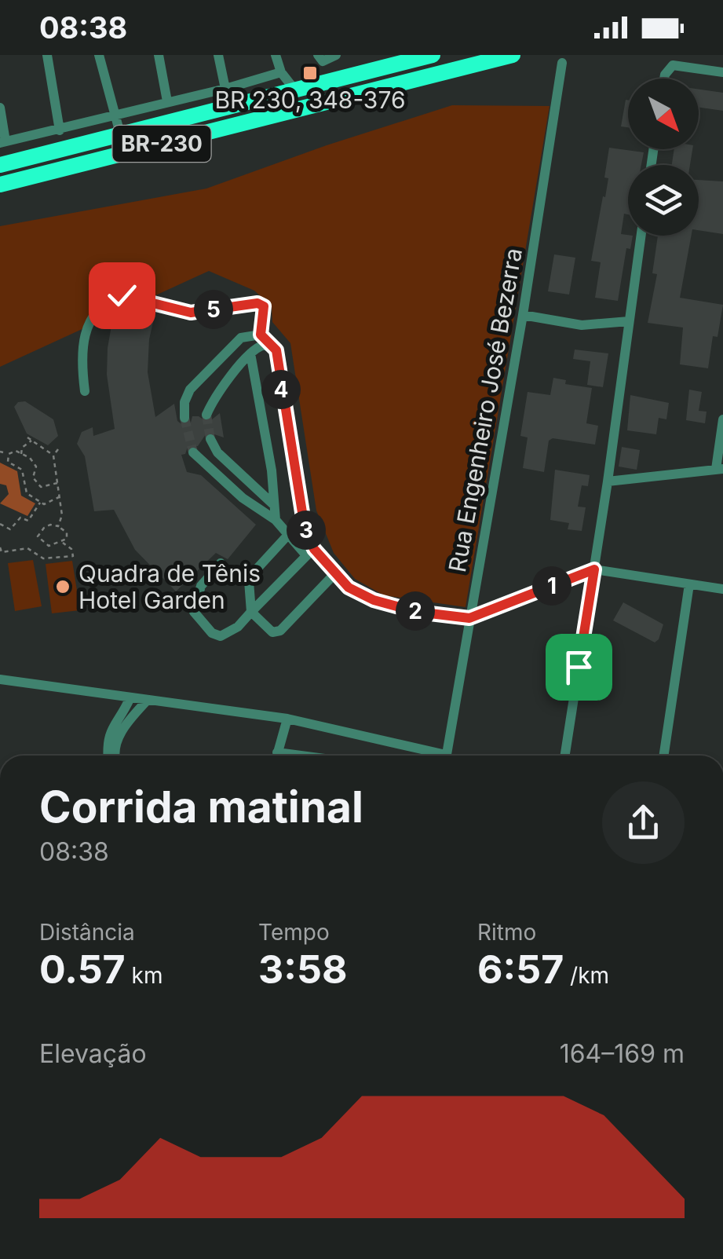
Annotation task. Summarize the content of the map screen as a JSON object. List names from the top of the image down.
{
  "streets": {
    "highway": ["BR-230"],
    "street": ["Rua Engenheiro José Bezerra"]
  },
  "places": {
    "transit": ["BR 230, 348-376"],
    "other": ["Quadra de Tênis Hotel Garden"]
  },
  "north": "bottom right",
  "page": {
    "status": "08:38",
    "pins": [
      "5",
      "4",
      "3",
      "1",
      "2"
    ],
    "heading": ["Corrida matinal", "08:38"],
    "stats": [
      ["Distância", "0.57 km"],
      ["Tempo", "3:58"],
      ["Ritmo", "6:57 /km"]
    ],
    "chart": ["Elevação", "164–169 m"]
  }
}
